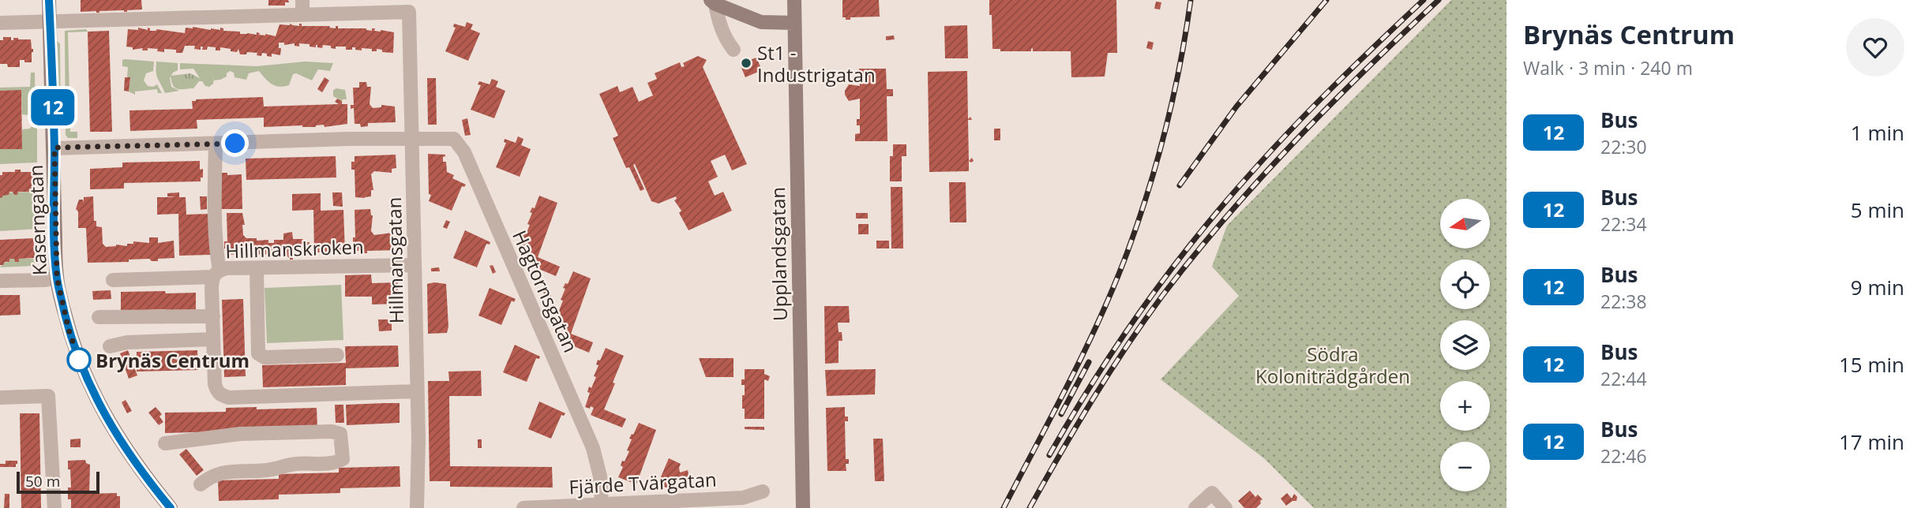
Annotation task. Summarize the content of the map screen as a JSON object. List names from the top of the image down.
{
  "streets": {
    "street": [
      "Kaserngatan",
      "Hillmanskroken",
      "Upplandsgatan",
      "Hillmansgatan",
      "Hagtornsgatan",
      "Fjärde Tvärgatan"
    ]
  },
  "crossings": [
    ["Hillmanskroken", "Hillmansgatan"],
    ["Hillmansgatan", "Hagtornsgatan"],
    ["Hagtornsgatan", "Fjärde Tvärgatan"]
  ],
  "parks": ["Södra Koloniträdgården"],
  "places": ["St1 - Industrigatan", "Brynäs Centrum"],
  "lines": ["bus line 12"],
  "scale_bar": "50 m",
  "north": "left",
  "page": {
    "on_map": "12",
    "heading": ["Brynäs Centrum", "Walk · 3 min · 240 m"],
    "list": [
      {
        "mark": "12",
        "name": "Bus",
        "note": "22:30",
        "value": "1 min"
      },
      {
        "mark": "12",
        "name": "Bus",
        "note": "22:34",
        "value": "5 min"
      },
      {
        "mark": "12",
        "name": "Bus",
        "note": "22:38",
        "value": "9 min"
      },
      {
        "mark": "12",
        "name": "Bus",
        "note": "22:44",
        "value": "15 min"
      },
      {
        "mark": "12",
        "name": "Bus",
        "note": "22:46",
        "value": "17 min"
      }
    ],
    "map_buttons": ["+", "−"],
    "scale": "50 m"
  }
}
